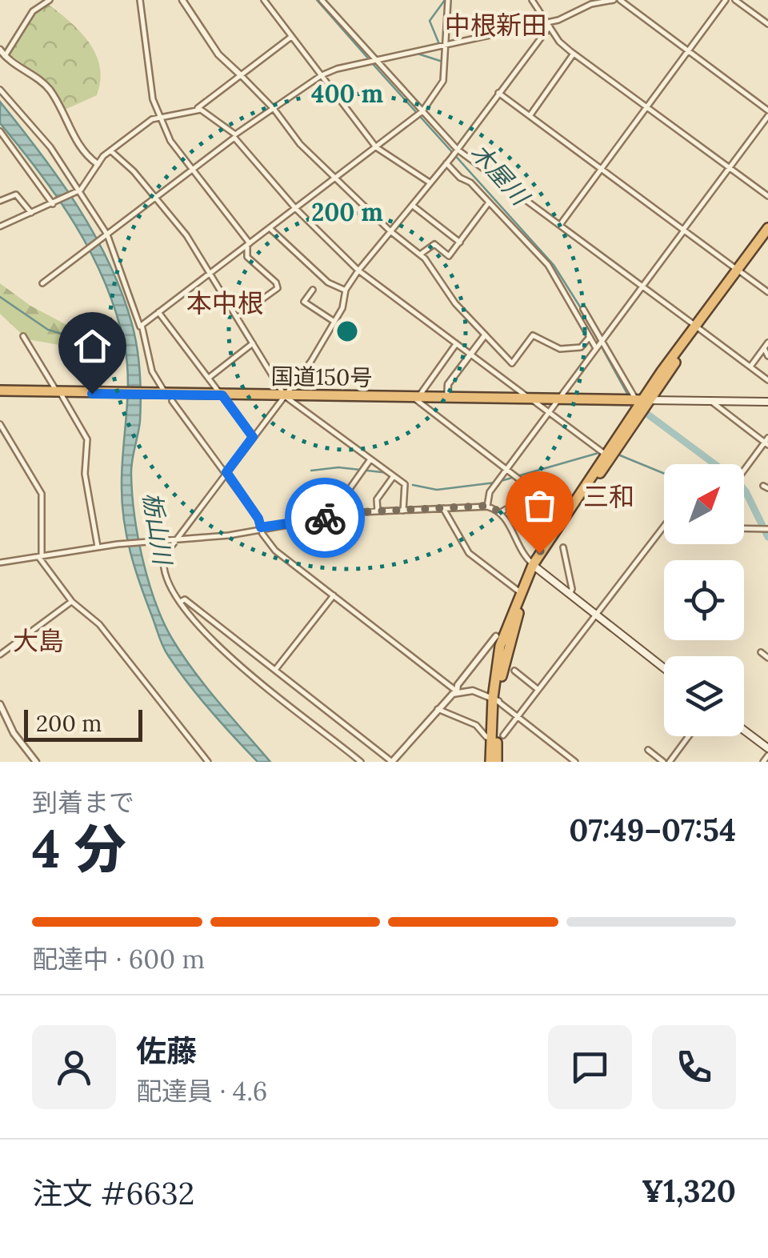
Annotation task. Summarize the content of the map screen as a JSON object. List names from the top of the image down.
{
  "streets": {
    "highway": ["国道150号"]
  },
  "districts": [
    "中根新田",
    "本中根",
    "三和",
    "大島"
  ],
  "water": ["木屋川", "栃山川"],
  "scale_bar": "200 m",
  "north": "top right",
  "page": {
    "scale": "200 m",
    "heading": ["4 分", "到着まで", "07:49–07:54"],
    "panel": [
      "佐藤",
      "配達員 · 4.6",
      "注文 #6632",
      "¥1,320"
    ],
    "bar": "配達中 · 600 m"
  },
  "rings": ["400 m", "200 m"]
}
